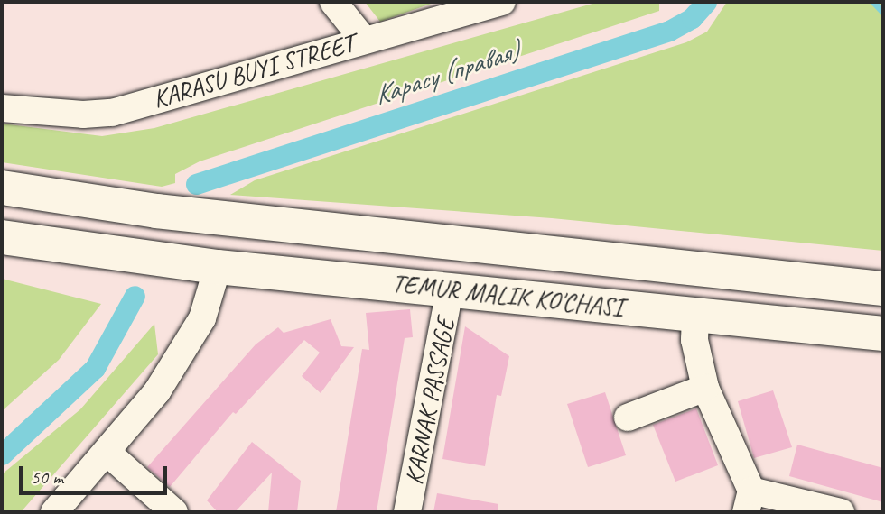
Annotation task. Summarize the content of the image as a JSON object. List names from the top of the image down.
{
  "streets": {
    "highway": ["TEMUR MALIK KO'CHASI"],
    "street": ["KARASU BUYI STREET", "KARNAK PASSAGE"]
  },
  "crossings": [
    ["TEMUR MALIK KO'CHASI", "KARNAK PASSAGE"]
  ],
  "water": ["Карасу (правая)"],
  "scale_bar": "50 m"
}
